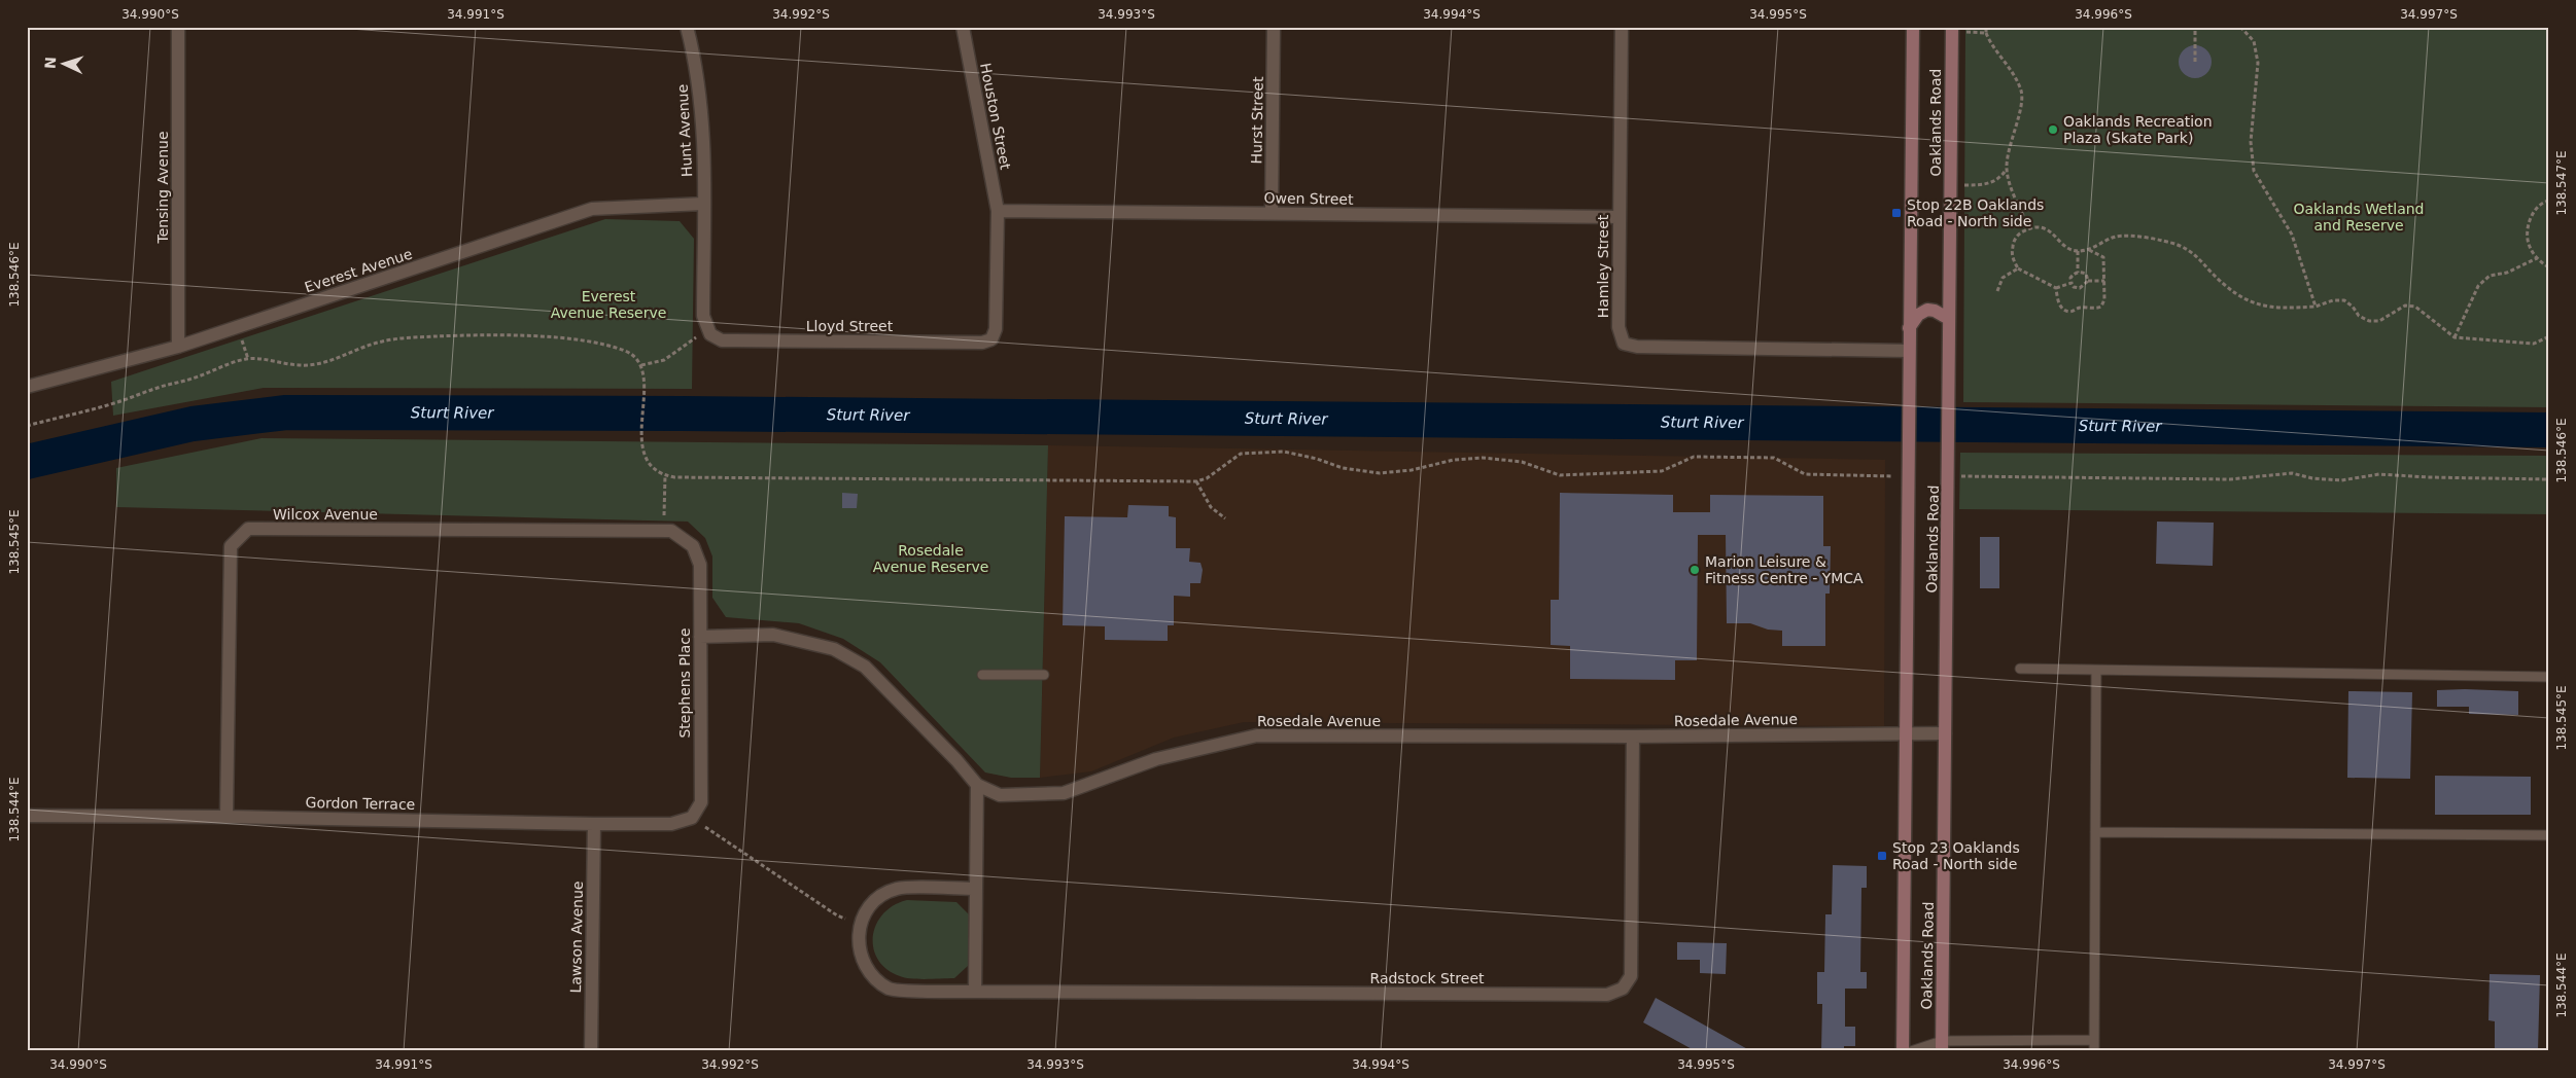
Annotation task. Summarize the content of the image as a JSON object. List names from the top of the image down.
{
  "streets": {
    "main road": ["Oaklands Road"],
    "street": [
      "Houston Street",
      "Hurst Street",
      "Hunt Avenue",
      "Tensing Avenue",
      "Owen Street",
      "Hamley Street",
      "Everest Avenue",
      "Lloyd Street",
      "Wilcox Avenue",
      "Stephens Place",
      "Rosedale Avenue",
      "Gordon Terrace",
      "Lawson Avenue",
      "Radstock Street"
    ]
  },
  "crossings": [
    ["Houston Street", "Owen Street"],
    ["Houston Street", "Lloyd Street"],
    ["Hurst Street", "Owen Street"],
    ["Oaklands Road", "Hamley Street"],
    ["Oaklands Road", "Rosedale Avenue"],
    ["Hunt Avenue", "Everest Avenue"],
    ["Tensing Avenue", "Everest Avenue"],
    ["Owen Street", "Hamley Street"],
    ["Owen Street", "Lloyd Street"],
    ["Wilcox Avenue", "Stephens Place"],
    ["Wilcox Avenue", "Gordon Terrace"],
    ["Stephens Place", "Rosedale Avenue"],
    ["Stephens Place", "Gordon Terrace"],
    ["Rosedale Avenue", "Radstock Street"],
    ["Gordon Terrace", "Lawson Avenue"]
  ],
  "water": ["Sturt River"],
  "parks": ["Oaklands Wetland and Reserve", "Everest Avenue Reserve", "Rosedale Avenue Reserve"],
  "places": {
    "other": ["Oaklands Recreation Plaza (Skate Park)", "Marion Leisure & Fitness Centre - YMCA"],
    "transit": ["Stop 22B Oaklands Road - North side", "Stop 23 Oaklands Road - North side"]
  },
  "north": "left",
  "coordinates": [
    "34.990°S",
    "34.991°S",
    "34.992°S",
    "34.993°S",
    "34.994°S",
    "34.995°S",
    "34.996°S",
    "34.997°S",
    "138.547°E",
    "138.546°E",
    "138.545°E",
    "138.544°E"
  ]
}
